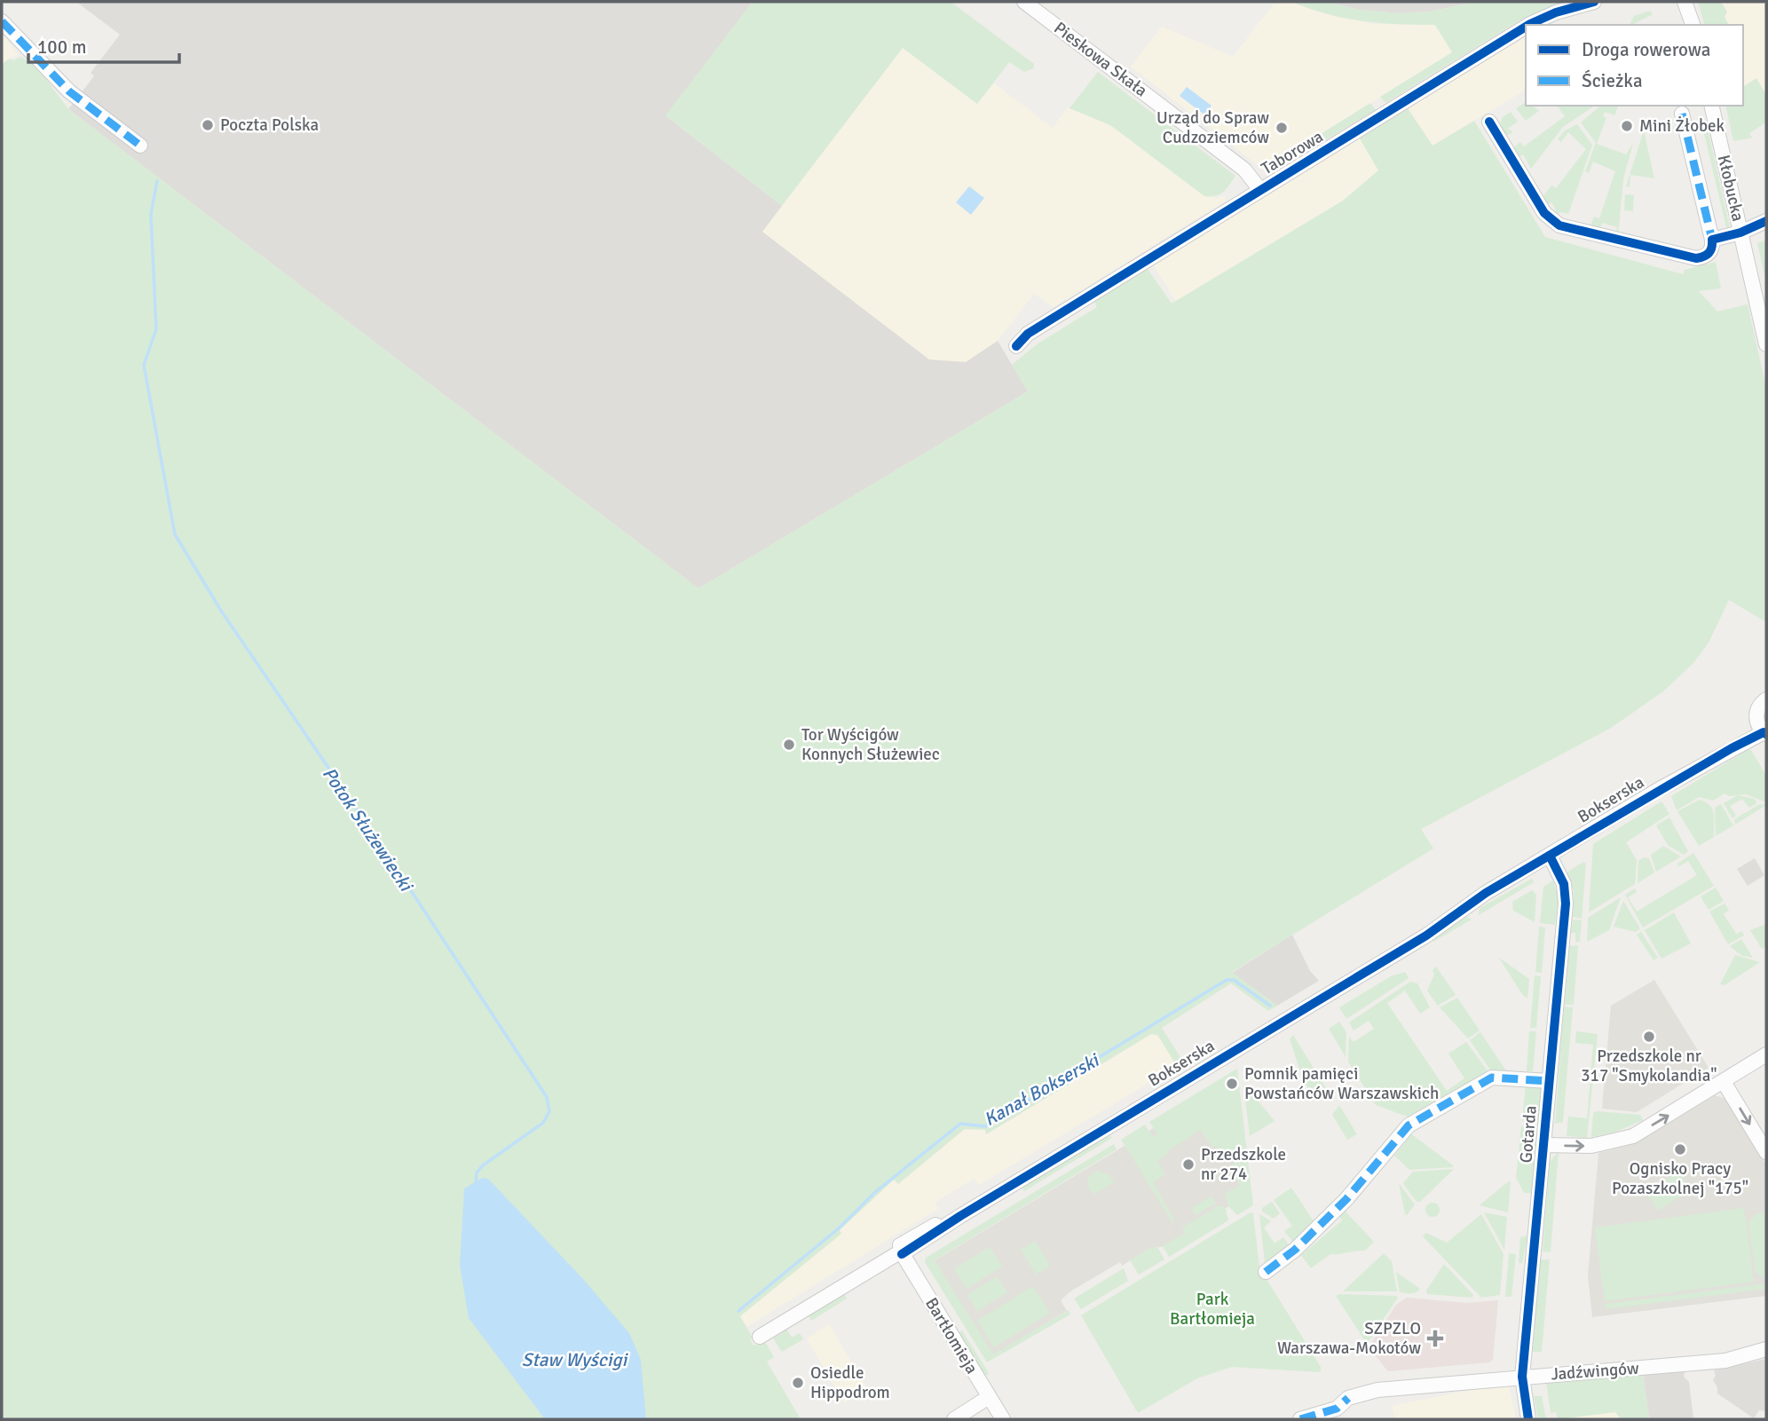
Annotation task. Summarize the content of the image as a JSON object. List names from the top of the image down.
{
  "streets": {
    "street": [
      "Pieskowa Skała",
      "Taborowa",
      "Kłobucka",
      "Bokserska",
      "Gotarda",
      "Bartłomieja",
      "Jadźwingów"
    ]
  },
  "crossings": [
    ["Pieskowa Skała", "Taborowa"],
    ["Bokserska", "Gotarda"],
    ["Bokserska", "Bartłomieja"],
    ["Gotarda", "Jadźwingów"]
  ],
  "water": ["Potok Służewiecki", "Kanał Bokserski", "Staw Wyścigi"],
  "parks": ["Park Bartłomieja"],
  "places": {
    "other": [
      "Poczta Polska",
      "Mini Żłobek",
      "Urząd do Spraw Cudzoziemców",
      "Tor Wyścigów Konnych Służewiec",
      "Przedszkole nr 317 \"Smykolandia\"",
      "Pomnik pamięci Powstańców Warszawskich",
      "Ognisko Pracy Pozaszkolnej \"175\"",
      "Przedszkole nr 274",
      "Osiedle Hippodrom"
    ],
    "health": ["SZPZLO Warszawa-Mokotów"]
  },
  "legend": ["Droga rowerowa", "Ścieżka"],
  "scale_bar": "100 m"
}
